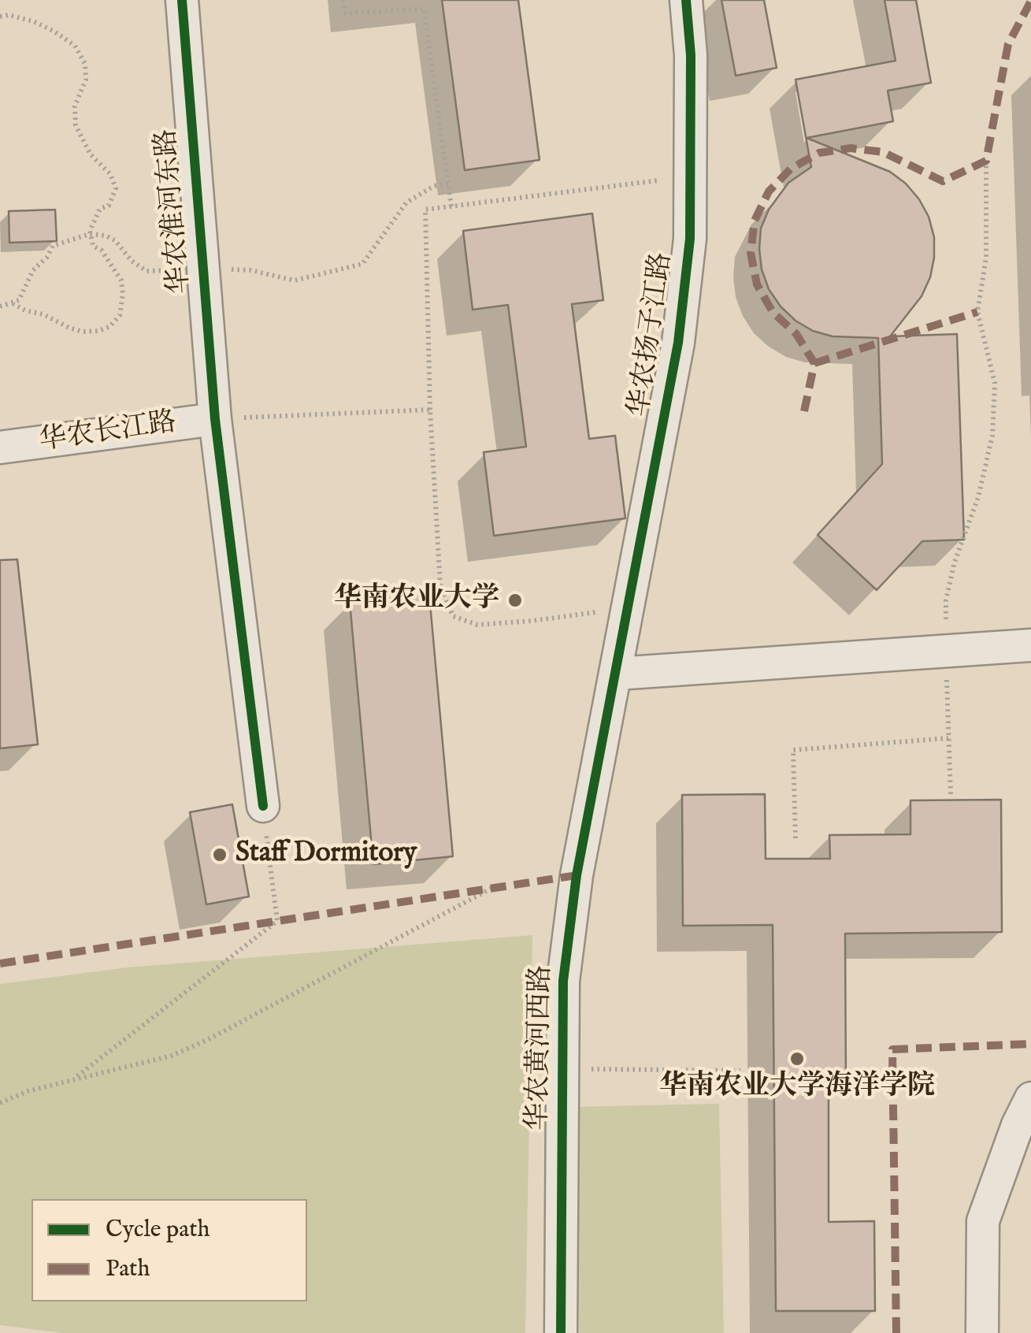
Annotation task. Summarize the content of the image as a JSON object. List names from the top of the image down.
{
  "streets": {
    "street": [
      "华农淮河东路",
      "华农扬子江路",
      "华农长江路",
      "华农黄河西路"
    ]
  },
  "crossings": [
    ["华农淮河东路", "华农长江路"],
    ["华农扬子江路", "华农黄河西路"]
  ],
  "places": ["华南农业大学", "Staff Dormitory", "华南农业大学海洋学院"],
  "legend": ["Cycle path", "Path"]
}
